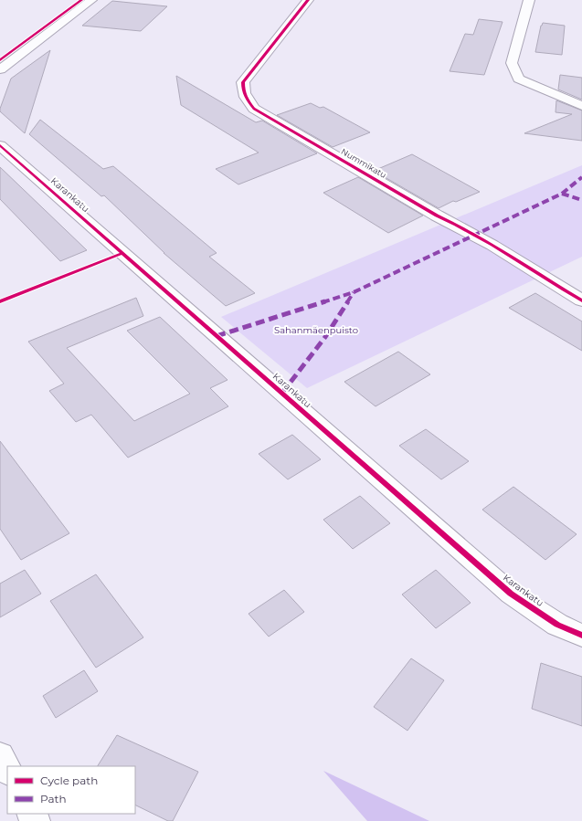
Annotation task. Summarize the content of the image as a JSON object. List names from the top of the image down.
{
  "streets": {
    "street": ["Nummikatu", "Karankatu"]
  },
  "parks": ["Sahanmäenpuisto"],
  "legend": ["Cycle path", "Path"]
}
